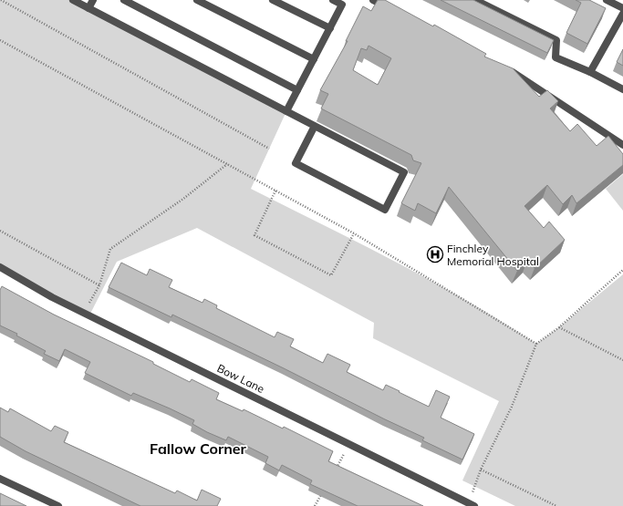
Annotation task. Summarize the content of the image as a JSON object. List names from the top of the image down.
{
  "streets": {
    "street": ["Bow Lane"]
  },
  "districts": ["Fallow Corner"],
  "places": {
    "hospital": ["Finchley Memorial Hospital"]
  }
}
